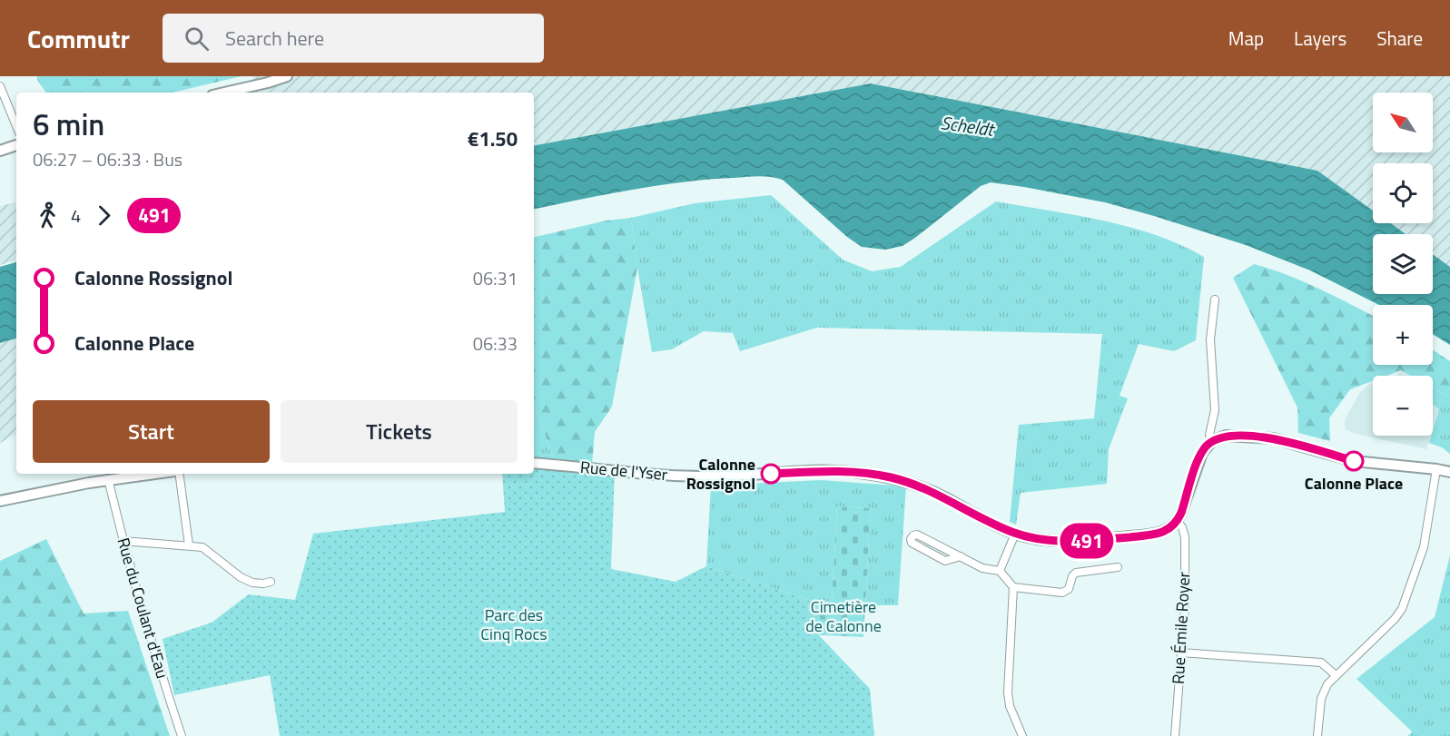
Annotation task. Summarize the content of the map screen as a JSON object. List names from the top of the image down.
{
  "streets": {
    "main road": ["Rue de l'Yser"],
    "street": ["Rue du Coulant d'Eau", "Rue Émile Royer"]
  },
  "crossings": [
    ["Rue de l'Yser", "Rue Émile Royer"]
  ],
  "water": ["Scheldt"],
  "parks": ["Cimetière de Calonne", "Parc des Cinq Rocs"],
  "places": ["Calonne Place", "Calonne Rossignol"],
  "lines": ["bus line 491"],
  "north": "top left",
  "page": {
    "header": "Commutr",
    "search": "Search here",
    "nav": ["Map", "Layers", "Share"],
    "on_map": "491",
    "map_buttons": ["+", "−"],
    "heading": ["6 min", "06:27 – 06:33 · Bus", "€1.50"],
    "legs": ["4", "491"],
    "list": [
      {
        "name": "Calonne Rossignol",
        "value": "06:31"
      },
      {
        "name": "Calonne Place",
        "value": "06:33"
      }
    ],
    "buttons": ["Start", "Tickets"]
  }
}
